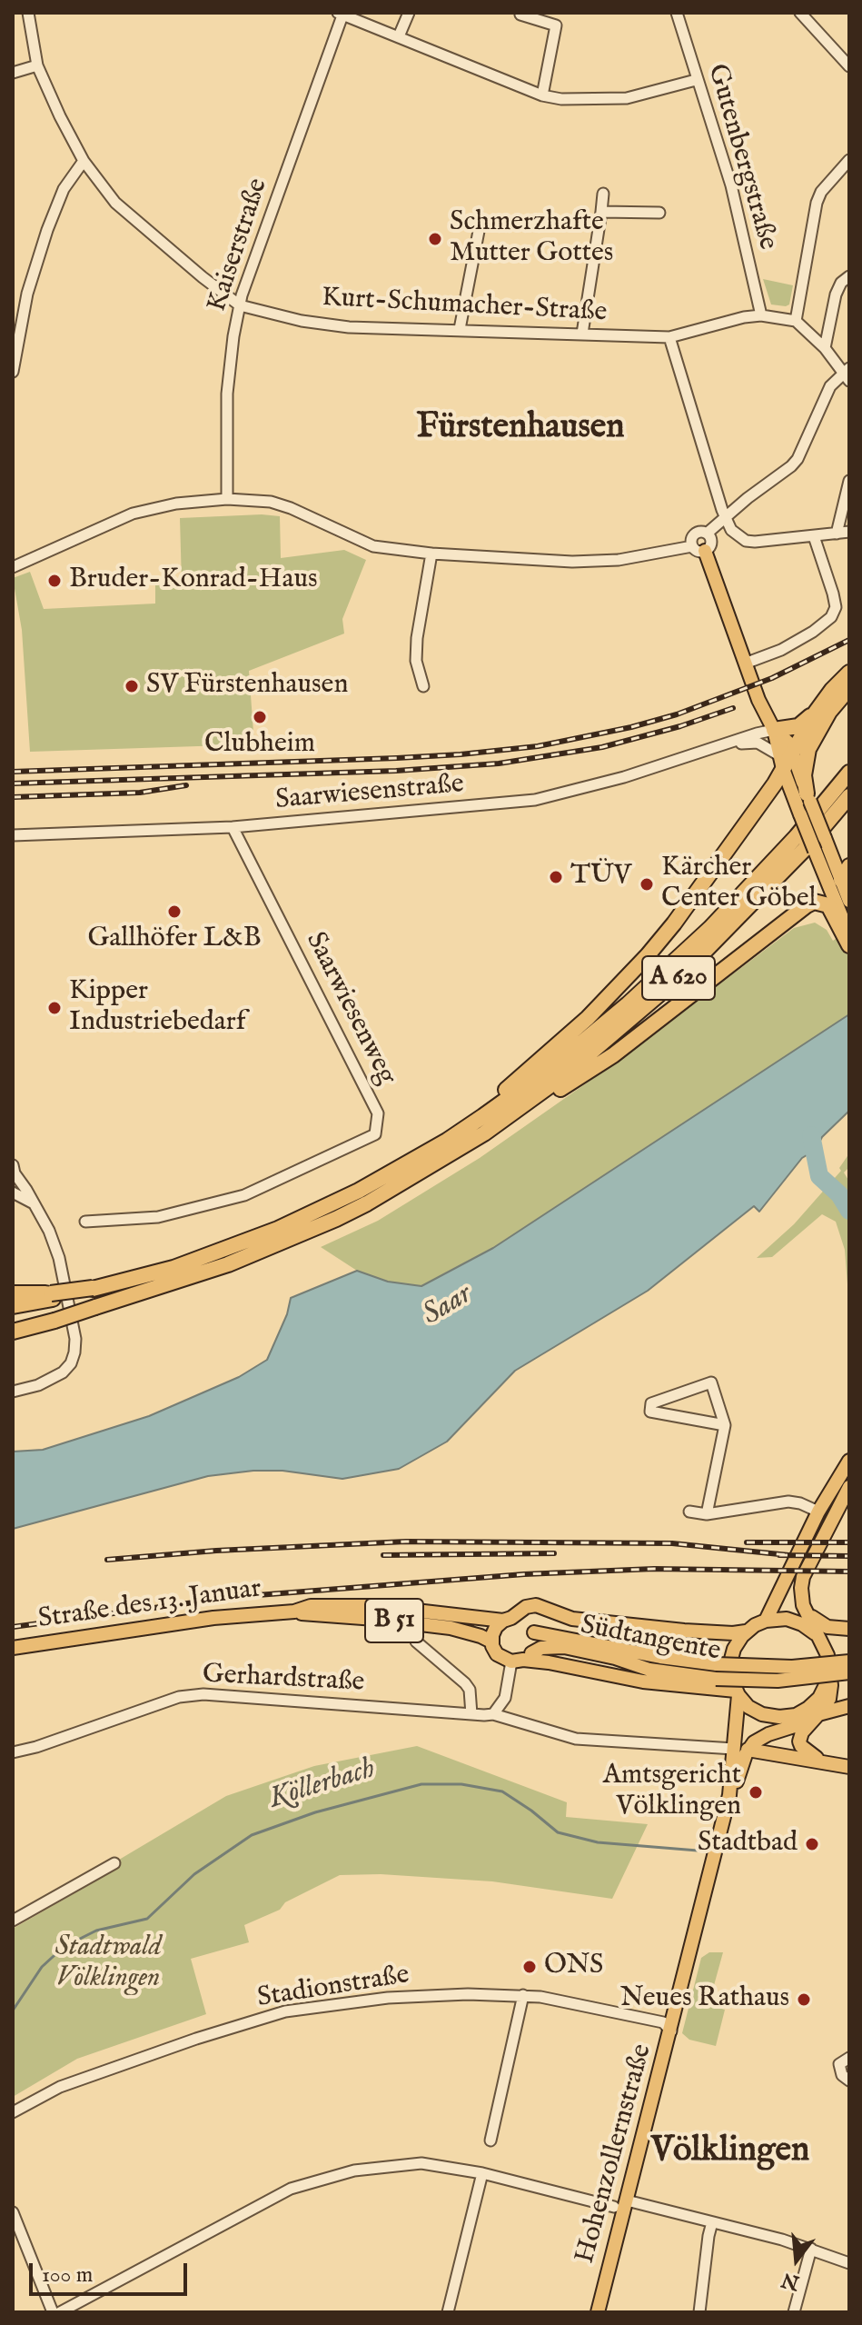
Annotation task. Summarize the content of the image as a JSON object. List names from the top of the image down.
{
  "streets": {
    "highway": ["A 620"],
    "main road": [
      "Straße des 13. Januar",
      "B 51",
      "Südtangente",
      "Hohenzollernstraße"
    ],
    "street": [
      "Gutenbergstraße",
      "Kaiserstraße",
      "Kurt-Schumacher-Straße",
      "Saarwiesenstraße",
      "Saarwiesenweg",
      "Gerhardstraße",
      "Stadionstraße"
    ]
  },
  "crossings": [
    ["Gutenbergstraße", "Kurt-Schumacher-Straße"],
    ["Kaiserstraße", "Kurt-Schumacher-Straße"],
    ["Saarwiesenstraße", "Saarwiesenweg"],
    ["Straße des 13. Januar", "Südtangente"],
    ["Gerhardstraße", "Hohenzollernstraße"],
    ["Stadionstraße", "Hohenzollernstraße"]
  ],
  "districts": ["Fürstenhausen", "Völklingen"],
  "water": ["Saar", "Köllerbach"],
  "parks": ["Stadtwald Völklingen"],
  "places": [
    "Schmerzhafte Mutter Gottes",
    "Bruder-Konrad-Haus",
    "SV Fürstenhausen",
    "Clubheim",
    "TÜV",
    "Kärcher Center Göbel",
    "Gallhöfer L&B",
    "Kipper Industriebedarf",
    "Amtsgericht Völklingen",
    "Stadtbad",
    "ONS",
    "Neues Rathaus"
  ],
  "scale_bar": "100 m",
  "north": "bottom"
}
